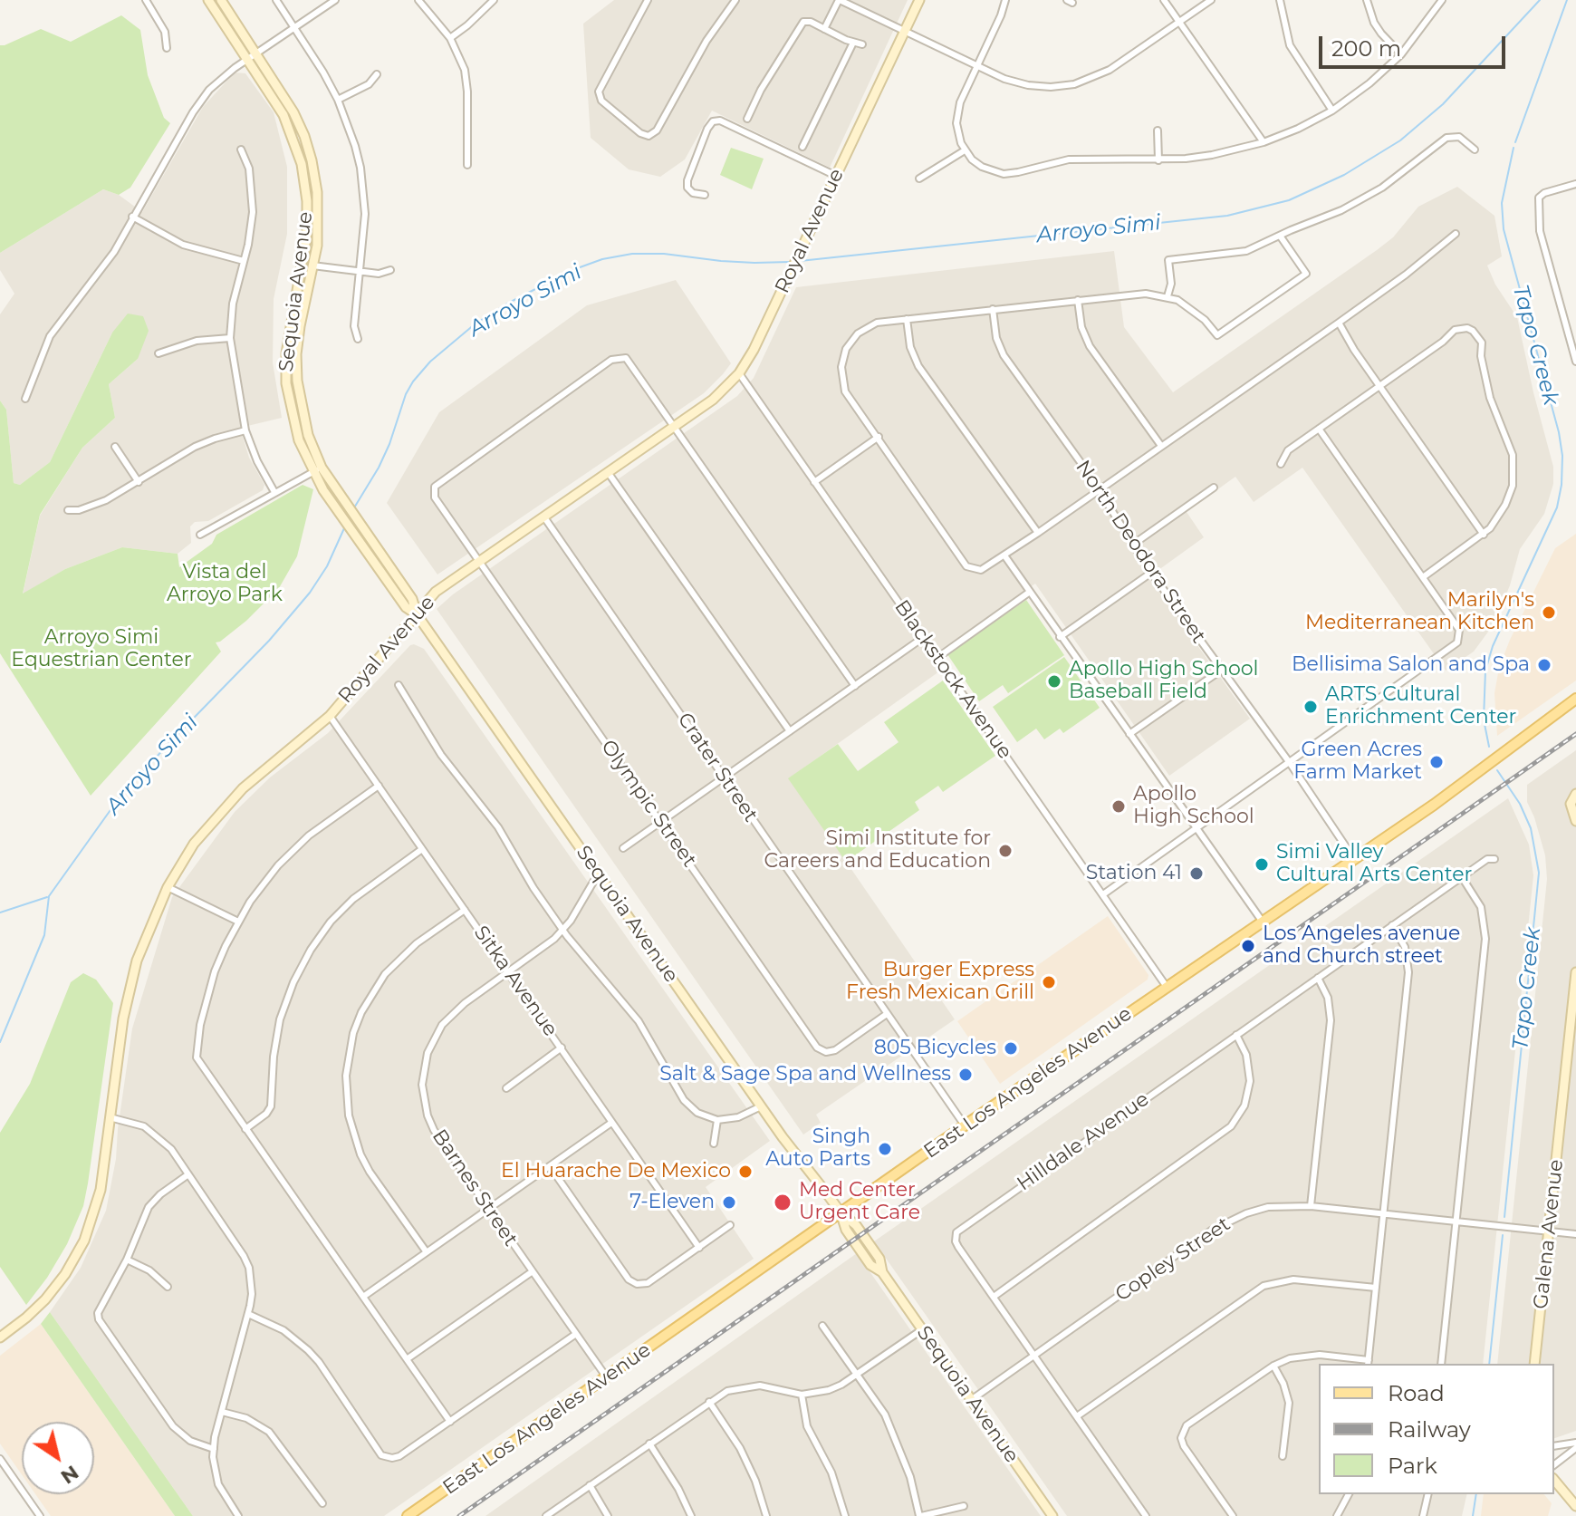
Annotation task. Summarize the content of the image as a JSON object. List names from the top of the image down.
{
  "streets": {
    "main road": [
      "Royal Avenue",
      "Sequoia Avenue",
      "East Los Angeles Avenue",
      "Galena Avenue"
    ],
    "street": [
      "North Deodora Street",
      "Blackstock Avenue",
      "Crater Street",
      "Olympic Street",
      "Sitka Avenue",
      "Hilldale Avenue",
      "Barnes Street",
      "Copley Street"
    ]
  },
  "crossings": [
    ["Royal Avenue", "Sequoia Avenue"],
    ["Royal Avenue", "Blackstock Avenue"],
    ["Royal Avenue", "Crater Street"],
    ["Royal Avenue", "Olympic Street"],
    ["Royal Avenue", "Sitka Avenue"],
    ["Sequoia Avenue", "East Los Angeles Avenue"],
    ["Sequoia Avenue", "Barnes Street"],
    ["Sequoia Avenue", "Copley Street"],
    ["North Deodora Street", "East Los Angeles Avenue"],
    ["Blackstock Avenue", "East Los Angeles Avenue"],
    ["Crater Street", "Olympic Street"],
    ["Crater Street", "East Los Angeles Avenue"],
    ["Sitka Avenue", "Barnes Street"],
    ["East Los Angeles Avenue", "Barnes Street"],
    ["Hilldale Avenue", "Copley Street"],
    ["Galena Avenue", "Copley Street"]
  ],
  "water": ["Arroyo Simi", "Tapo Creek"],
  "parks": ["Vista del Arroyo Park", "Arroyo Simi Equestrian Center"],
  "places": [
    "Marilyn's Mediterranean Kitchen",
    "Bellisima Salon and Spa",
    "Apollo High School Baseball Field",
    "ARTS Cultural Enrichment Center",
    "Green Acres Farm Market",
    "Apollo High School",
    "Simi Institute for Careers and Education",
    "Simi Valley Cultural Arts Center",
    "Station 41",
    "Los Angeles avenue and Church street",
    "Burger Express Fresh Mexican Grill",
    "805 Bicycles",
    "Salt & Sage Spa and Wellness",
    "Singh Auto Parts",
    "El Huarache De Mexico",
    "7-Eleven",
    "Med Center Urgent Care"
  ],
  "legend": ["Road", "Railway", "Park"],
  "scale_bar": "200 m",
  "north": "bottom right"
}
